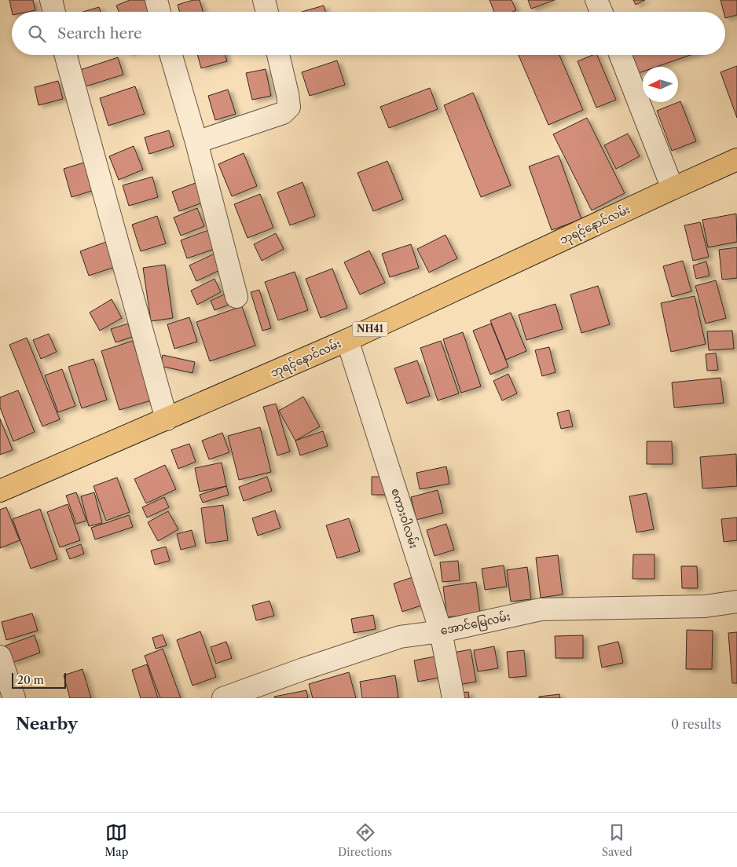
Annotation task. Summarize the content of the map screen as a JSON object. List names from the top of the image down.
{
  "streets": {
    "highway": ["ဘုရင့်နောင်လမ်း", "NH41"],
    "street": ["စကားဝါလမ်း", "အောင်မြေလမ်း"]
  },
  "crossings": [
    ["ဘုရင့်နောင်လမ်း", "စကားဝါလမ်း"],
    ["စကားဝါလမ်း", "အောင်မြေလမ်း"]
  ],
  "scale_bar": "20 m",
  "north": "left",
  "page": {
    "search": "Search here",
    "scale": "20 m",
    "heading": ["Nearby", "0 results"],
    "nav": ["Map", "Directions", "Saved"]
  }
}
